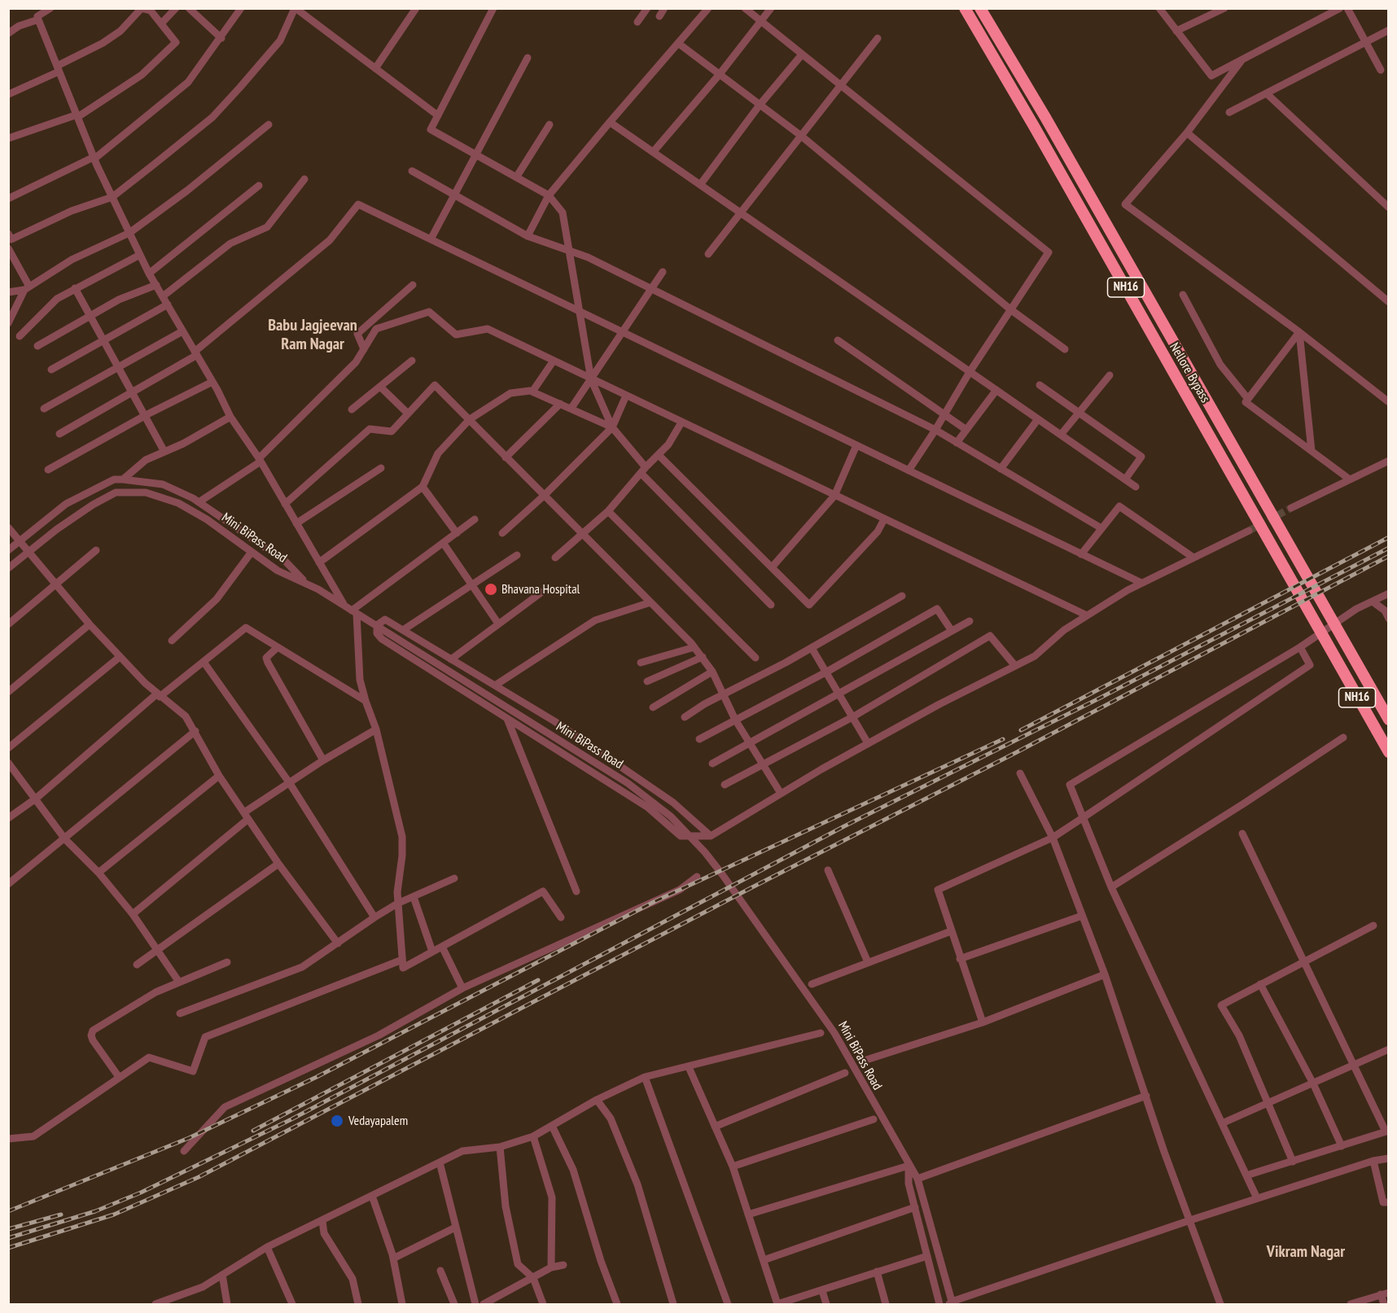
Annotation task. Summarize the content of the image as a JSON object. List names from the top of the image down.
{
  "streets": {
    "highway": ["NH16", "Nellore Bypass"],
    "street": ["Mini BiPass Road"]
  },
  "districts": ["Babu Jagjeevan Ram Nagar", "Vikram Nagar"],
  "places": ["Bhavana Hospital", "Vedayapalem"]
}
